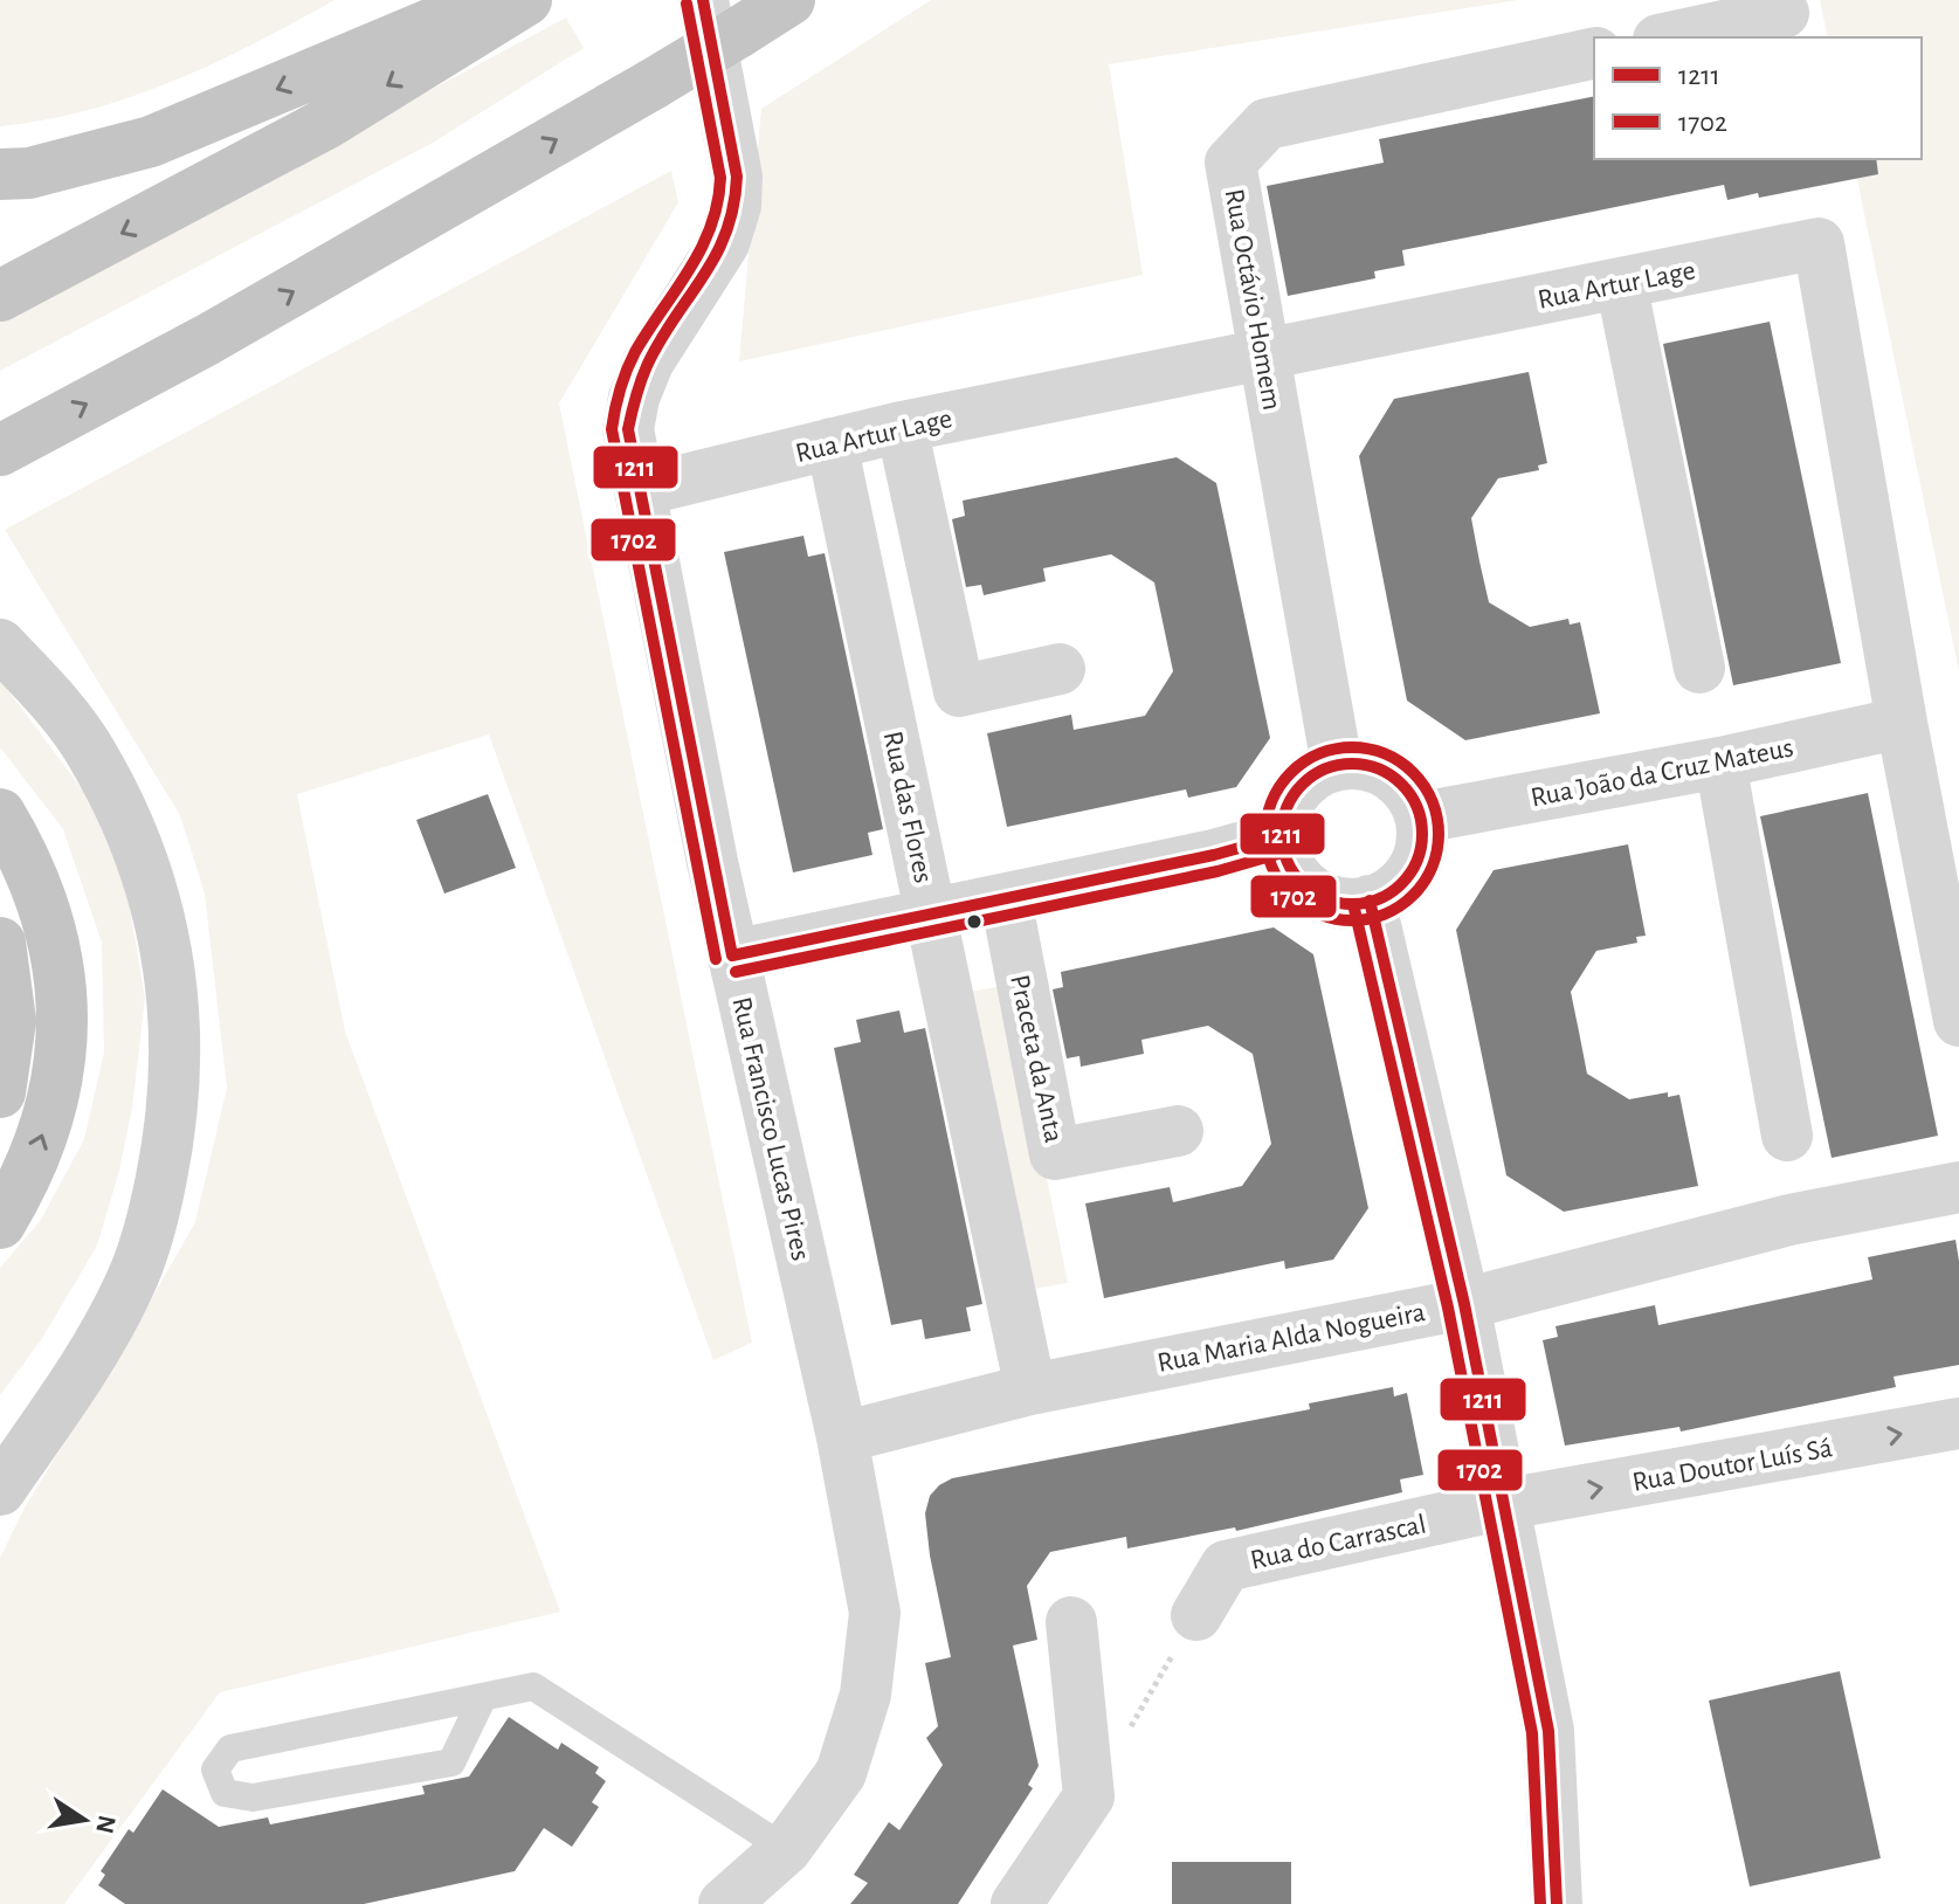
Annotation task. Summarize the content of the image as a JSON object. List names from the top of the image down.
{
  "streets": {
    "street": [
      "Rua Artur Lage",
      "Rua Octávio Homem",
      "Rua João da Cruz Mateus",
      "Rua das Flores",
      "Praceta da Anta",
      "Rua Francisco Lucas Pires",
      "Rua Maria Alda Nogueira",
      "Rua Doutor Luís Sá",
      "Rua do Carrascal"
    ]
  },
  "crossings": [
    ["Rua Artur Lage", "Rua Octávio Homem"],
    ["Rua Artur Lage", "Rua João da Cruz Mateus"],
    ["Rua Artur Lage", "Rua das Flores"],
    ["Rua Artur Lage", "Rua Francisco Lucas Pires"],
    ["Rua Octávio Homem", "Rua João da Cruz Mateus"],
    ["Rua das Flores", "Rua Maria Alda Nogueira"],
    ["Rua Francisco Lucas Pires", "Rua Maria Alda Nogueira"],
    ["Rua Doutor Luís Sá", "Rua do Carrascal"]
  ],
  "one_way": ["Rua Doutor Luís Sá"],
  "lines": ["transit line 1211", "transit line 1702"],
  "legend": ["1211", "1702"],
  "north": "right"
}
